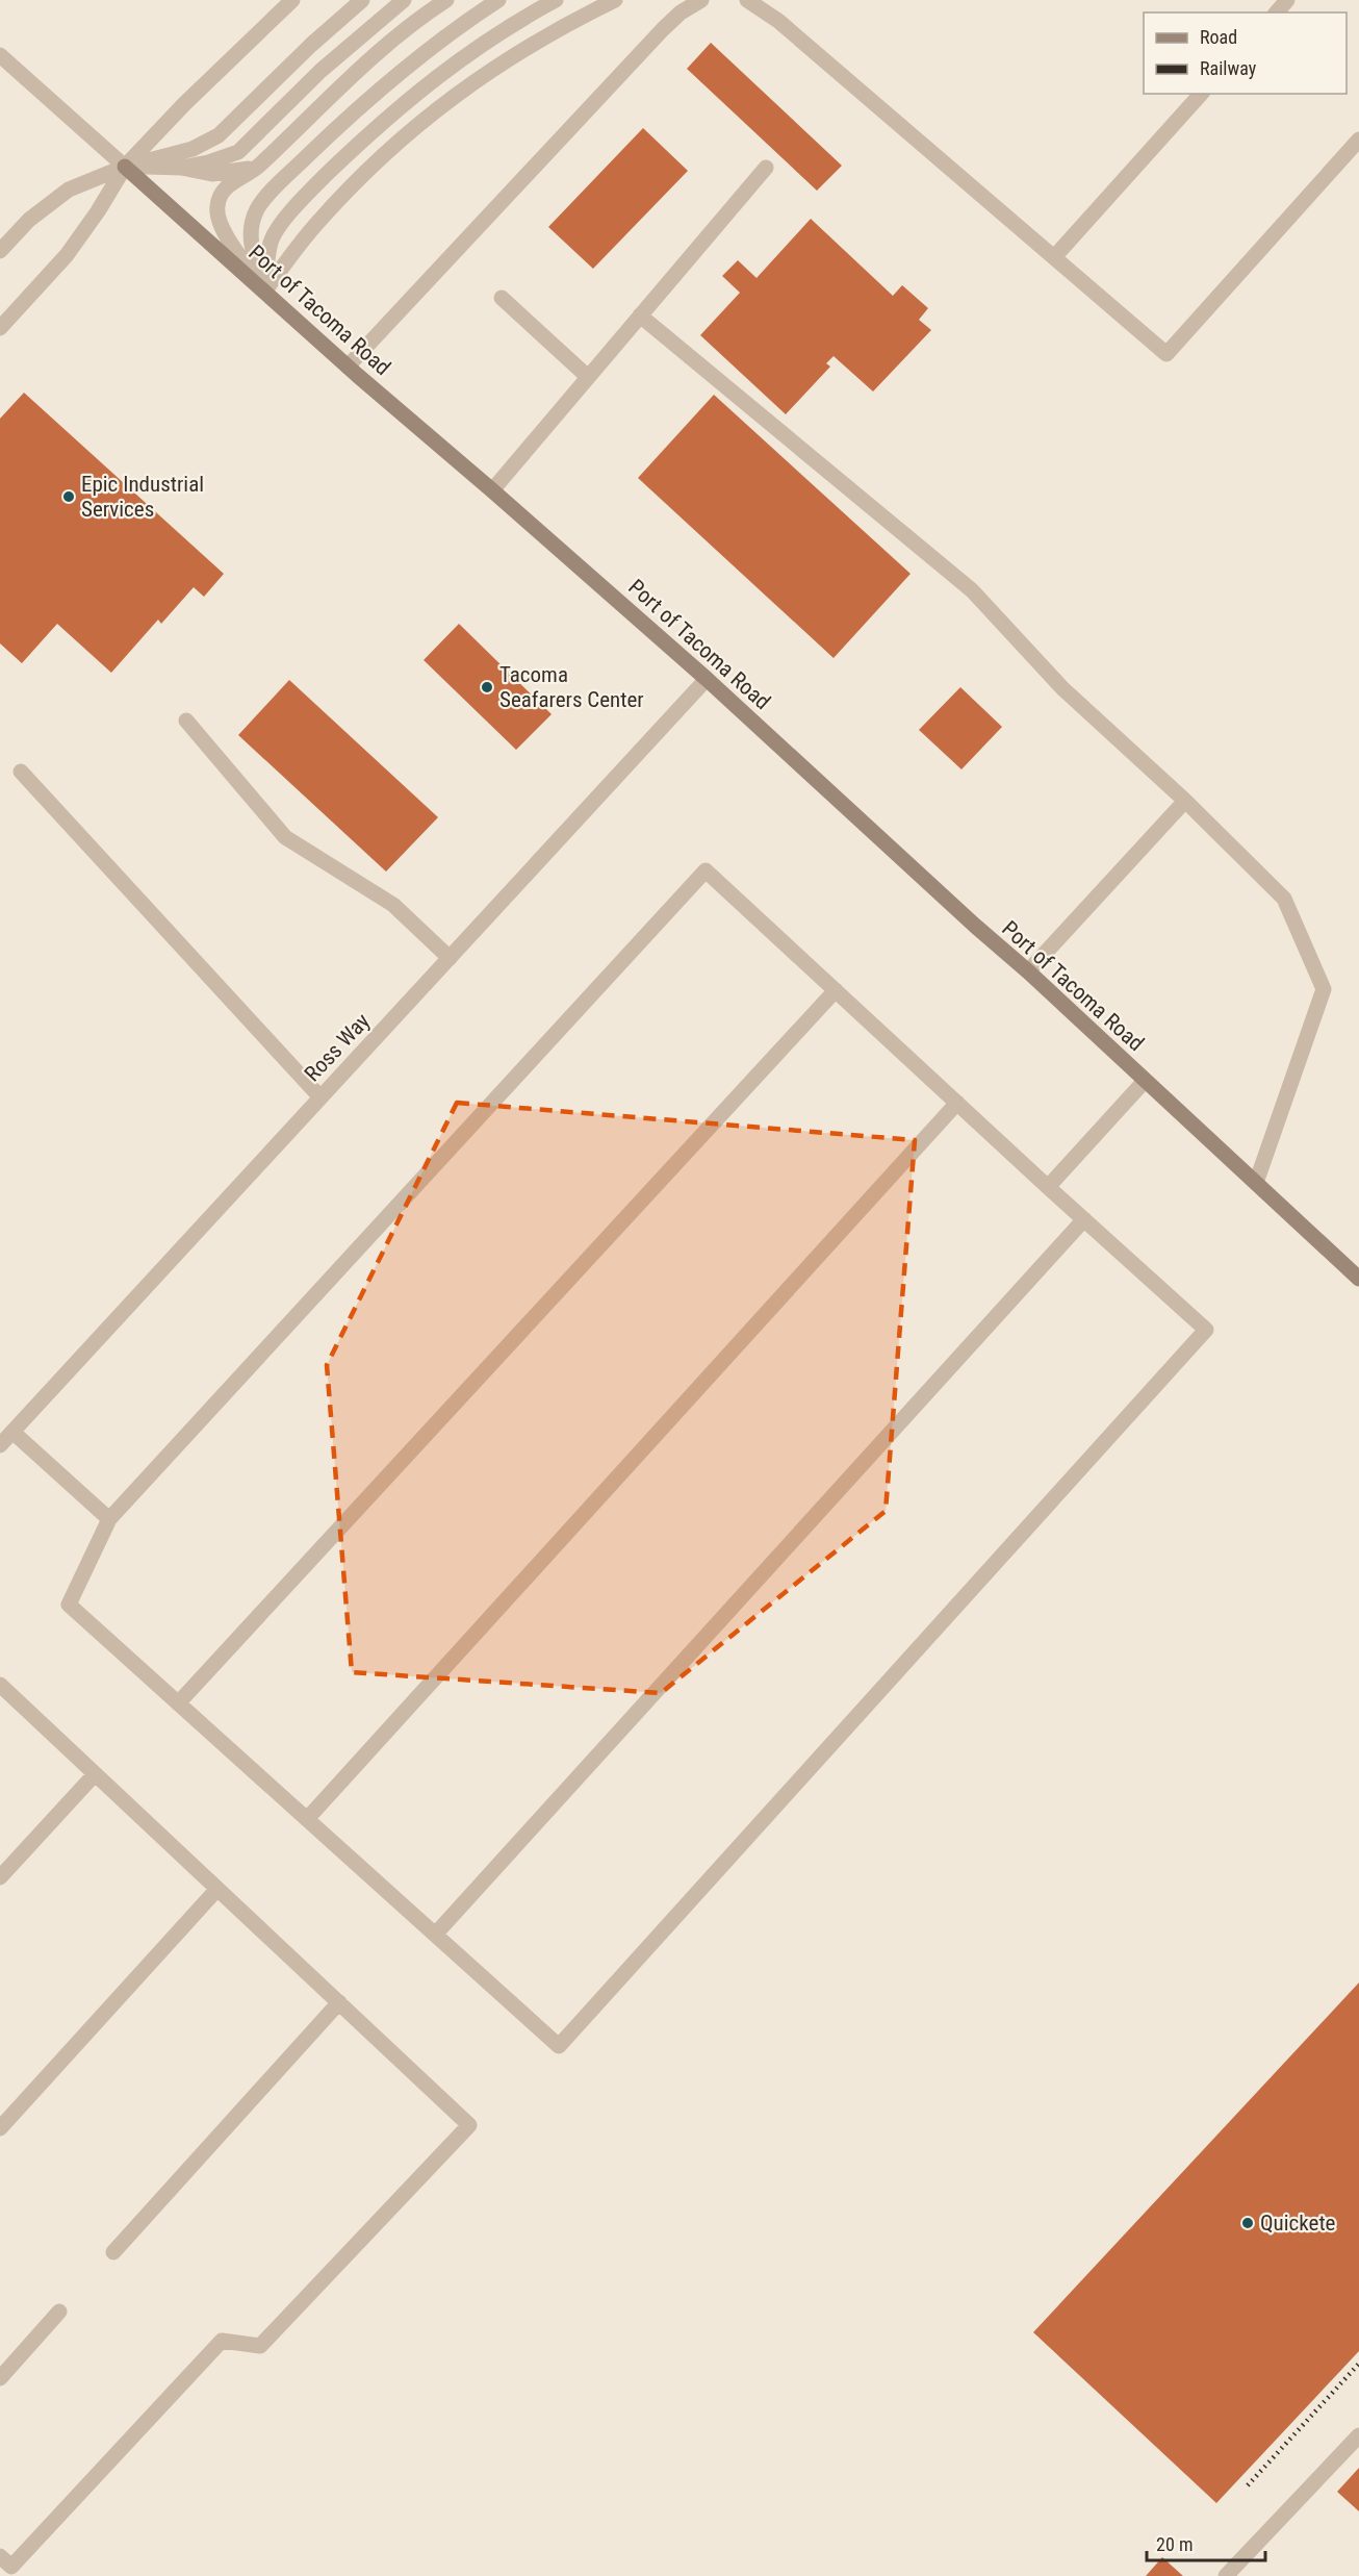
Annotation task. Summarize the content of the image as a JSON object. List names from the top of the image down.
{
  "streets": {
    "main road": ["Port of Tacoma Road"],
    "street": ["Ross Way"]
  },
  "crossings": [
    ["Port of Tacoma Road", "Ross Way"]
  ],
  "places": ["Epic Industrial Services", "Tacoma Seafarers Center", "Quickete"],
  "legend": ["Road", "Railway"],
  "scale_bar": "20 m"
}
